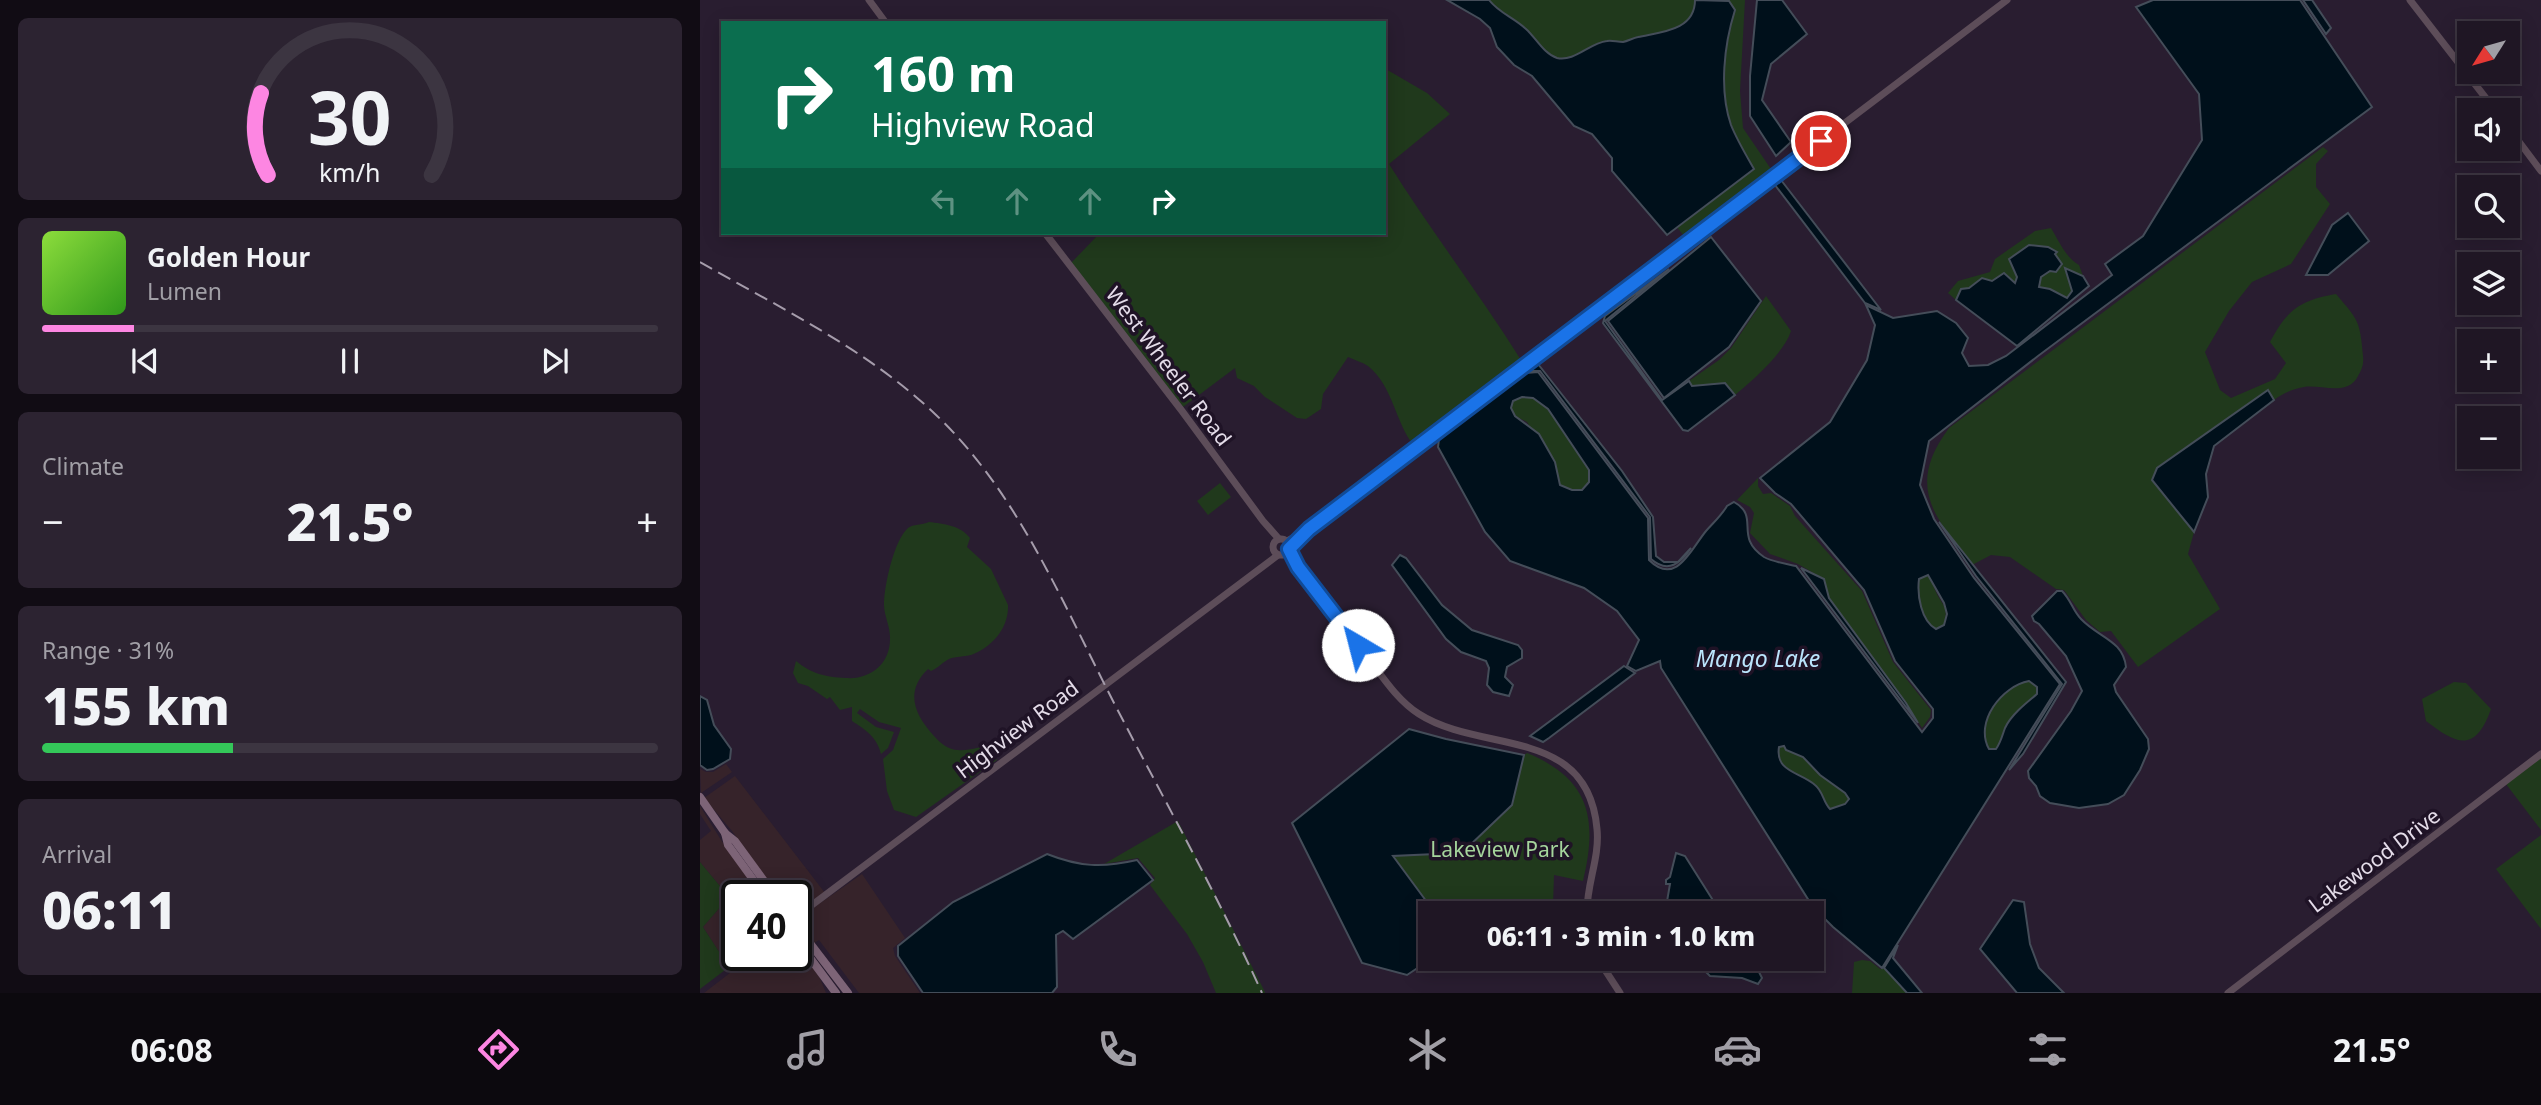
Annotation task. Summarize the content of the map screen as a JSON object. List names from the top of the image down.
{
  "streets": {
    "street": ["West Wheeler Road", "Highview Road", "Lakewood Drive"]
  },
  "crossings": [
    ["West Wheeler Road", "Highview Road"]
  ],
  "water": ["Mango Lake"],
  "parks": ["Lakeview Park"],
  "north": "bottom left",
  "page": {
    "map_buttons": ["+", "−"],
    "turn": ["160 m", "Highview Road"],
    "song": ["Golden Hour", "Lumen"],
    "tile": [
      "Climate",
      ["Range · 31%", "155 km"],
      ["Arrival", "06:11"]
    ],
    "heat": ["−", "21.5°", "+"],
    "limit": "40",
    "trip": "06:11 · 3 min · 1.0 km",
    "tabs": ["06:08", "21.5°"],
    "gauge": ["30", "km/h"]
  }
}
